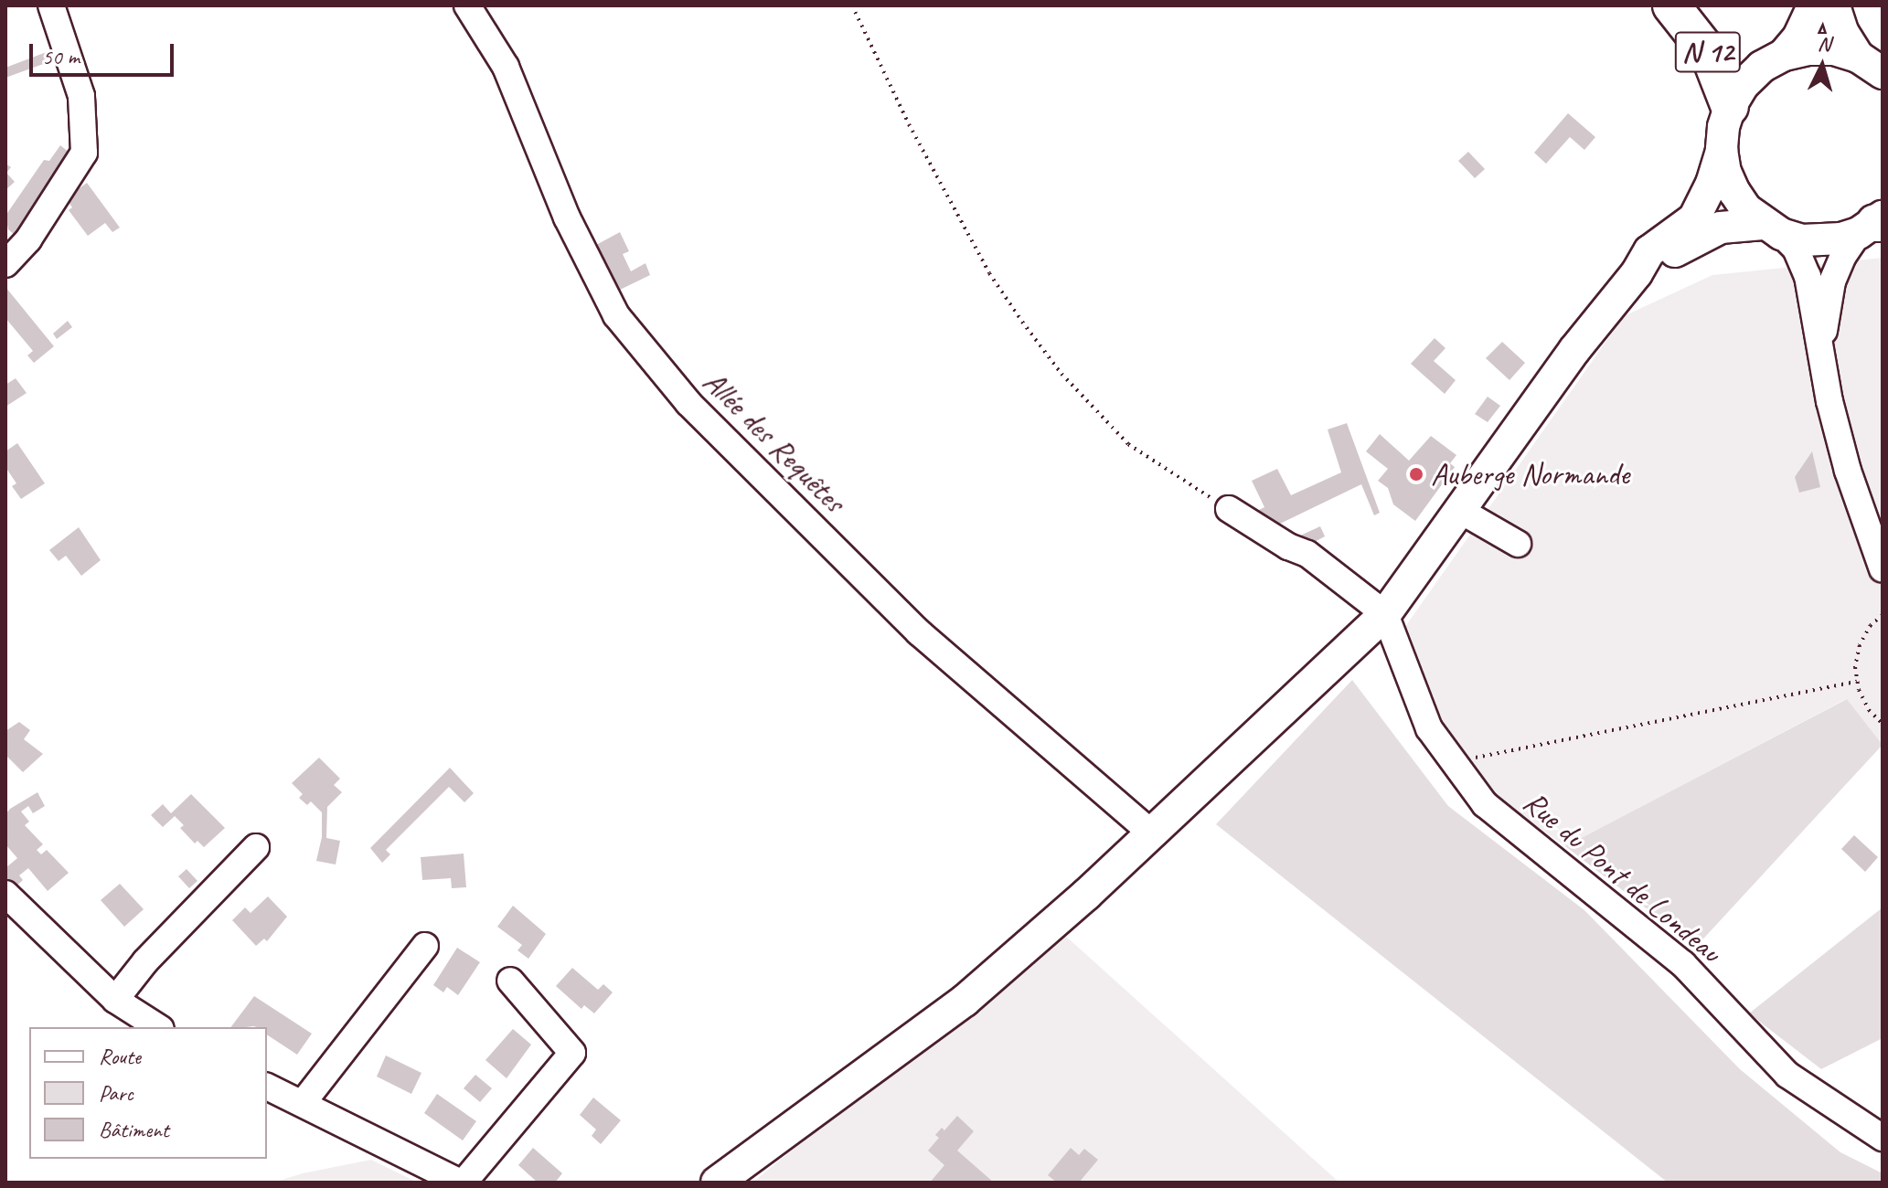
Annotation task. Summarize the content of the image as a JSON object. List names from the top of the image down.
{
  "streets": {
    "highway": ["N 12"],
    "street": ["Allée des Requêtes", "Rue du Pont de Londeau"]
  },
  "places": ["Auberge Normande"],
  "legend": ["Route", "Parc", "Bâtiment"],
  "scale_bar": "50 m",
  "north": "top"
}
